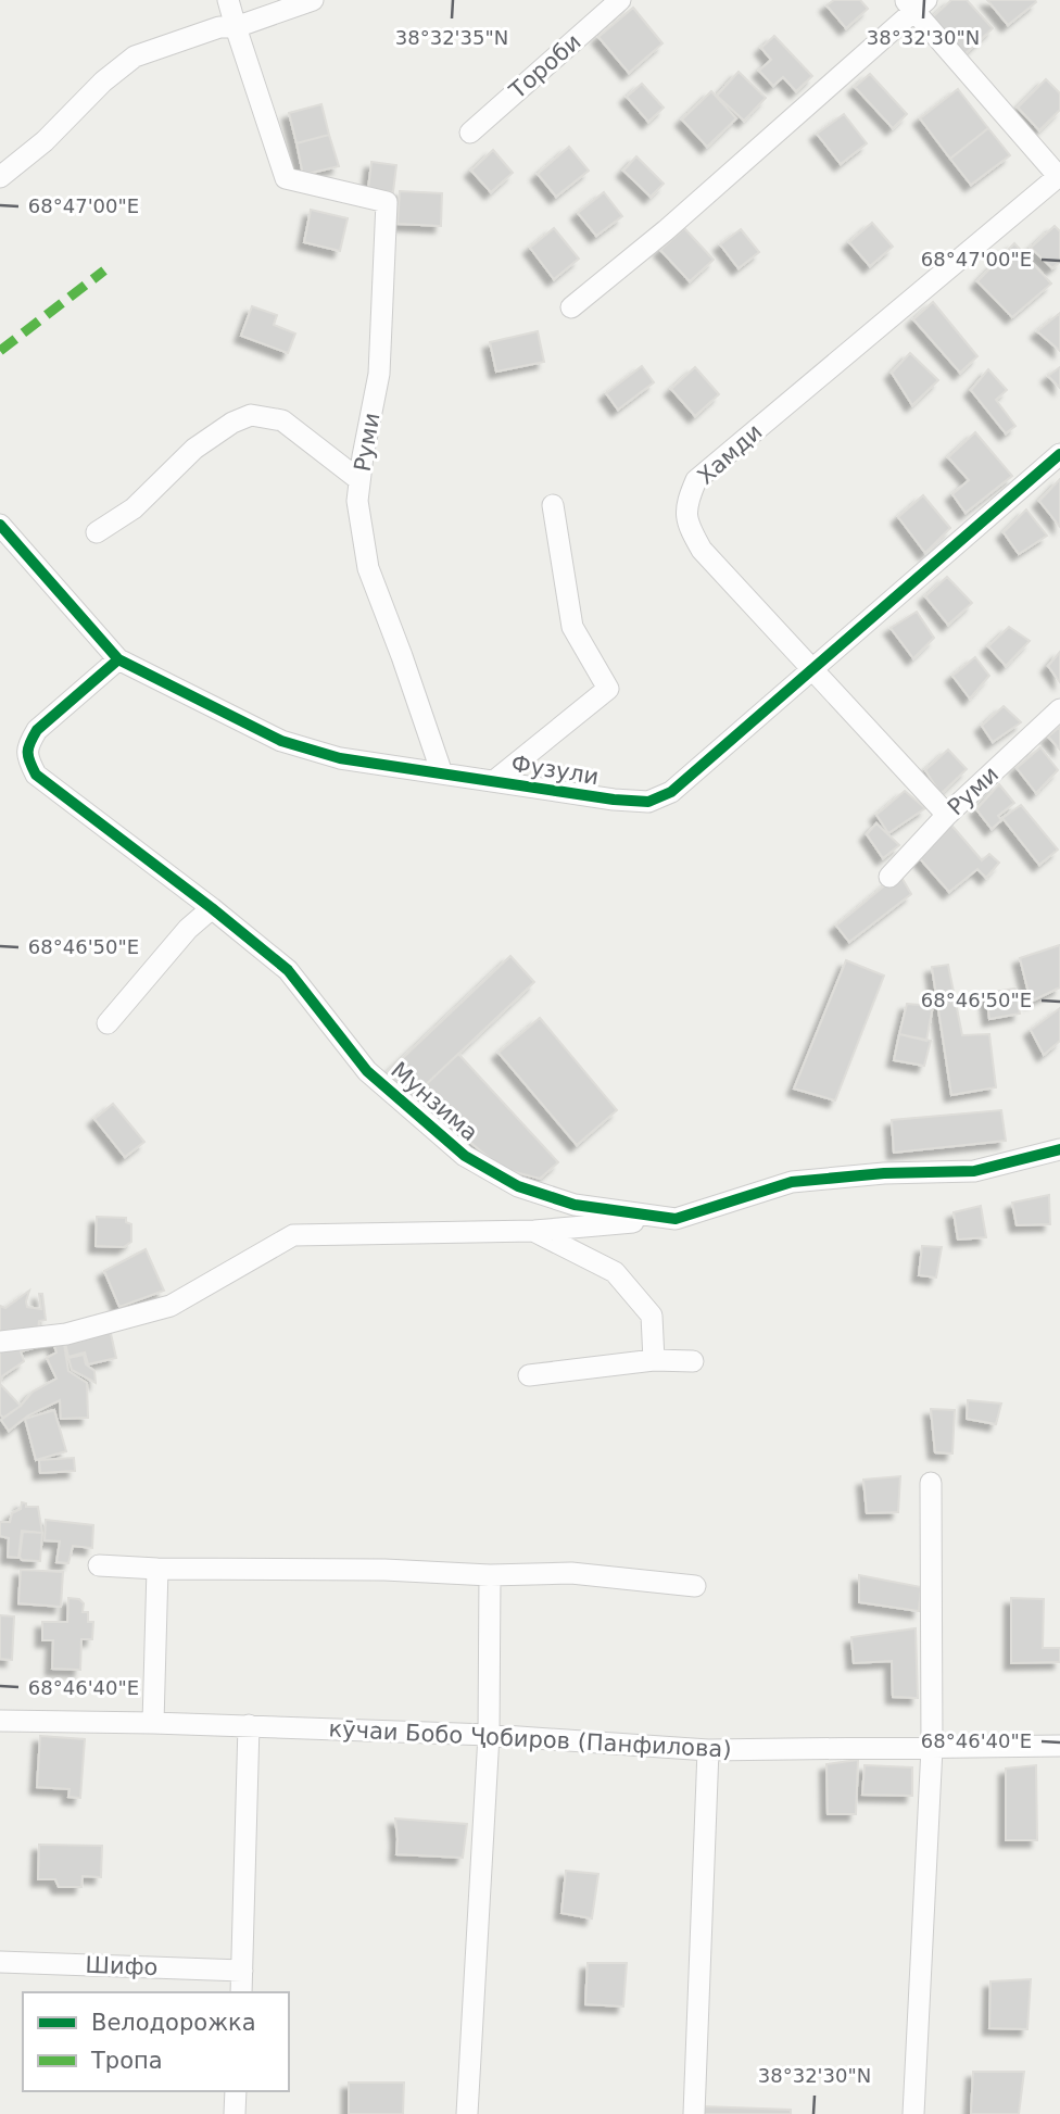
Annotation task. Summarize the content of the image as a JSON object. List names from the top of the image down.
{
  "streets": {
    "street": [
      "Тороби",
      "Руми",
      "Хамди",
      "Фузули",
      "Мунзима",
      "кӯчаи Бобо Ҷобиров (Панфилова)",
      "Шифо"
    ]
  },
  "crossings": [
    ["Руми", "Хамди"],
    ["Руми", "Фузули"],
    ["Хамди", "Фузули"],
    ["Фузули", "Мунзима"]
  ],
  "legend": ["Велодорожка", "Тропа"],
  "coordinates": [
    "38°32'35\"N",
    "38°32'30\"N",
    "68°47'00\"E",
    "68°46'50\"E",
    "68°46'40\"E"
  ]
}
